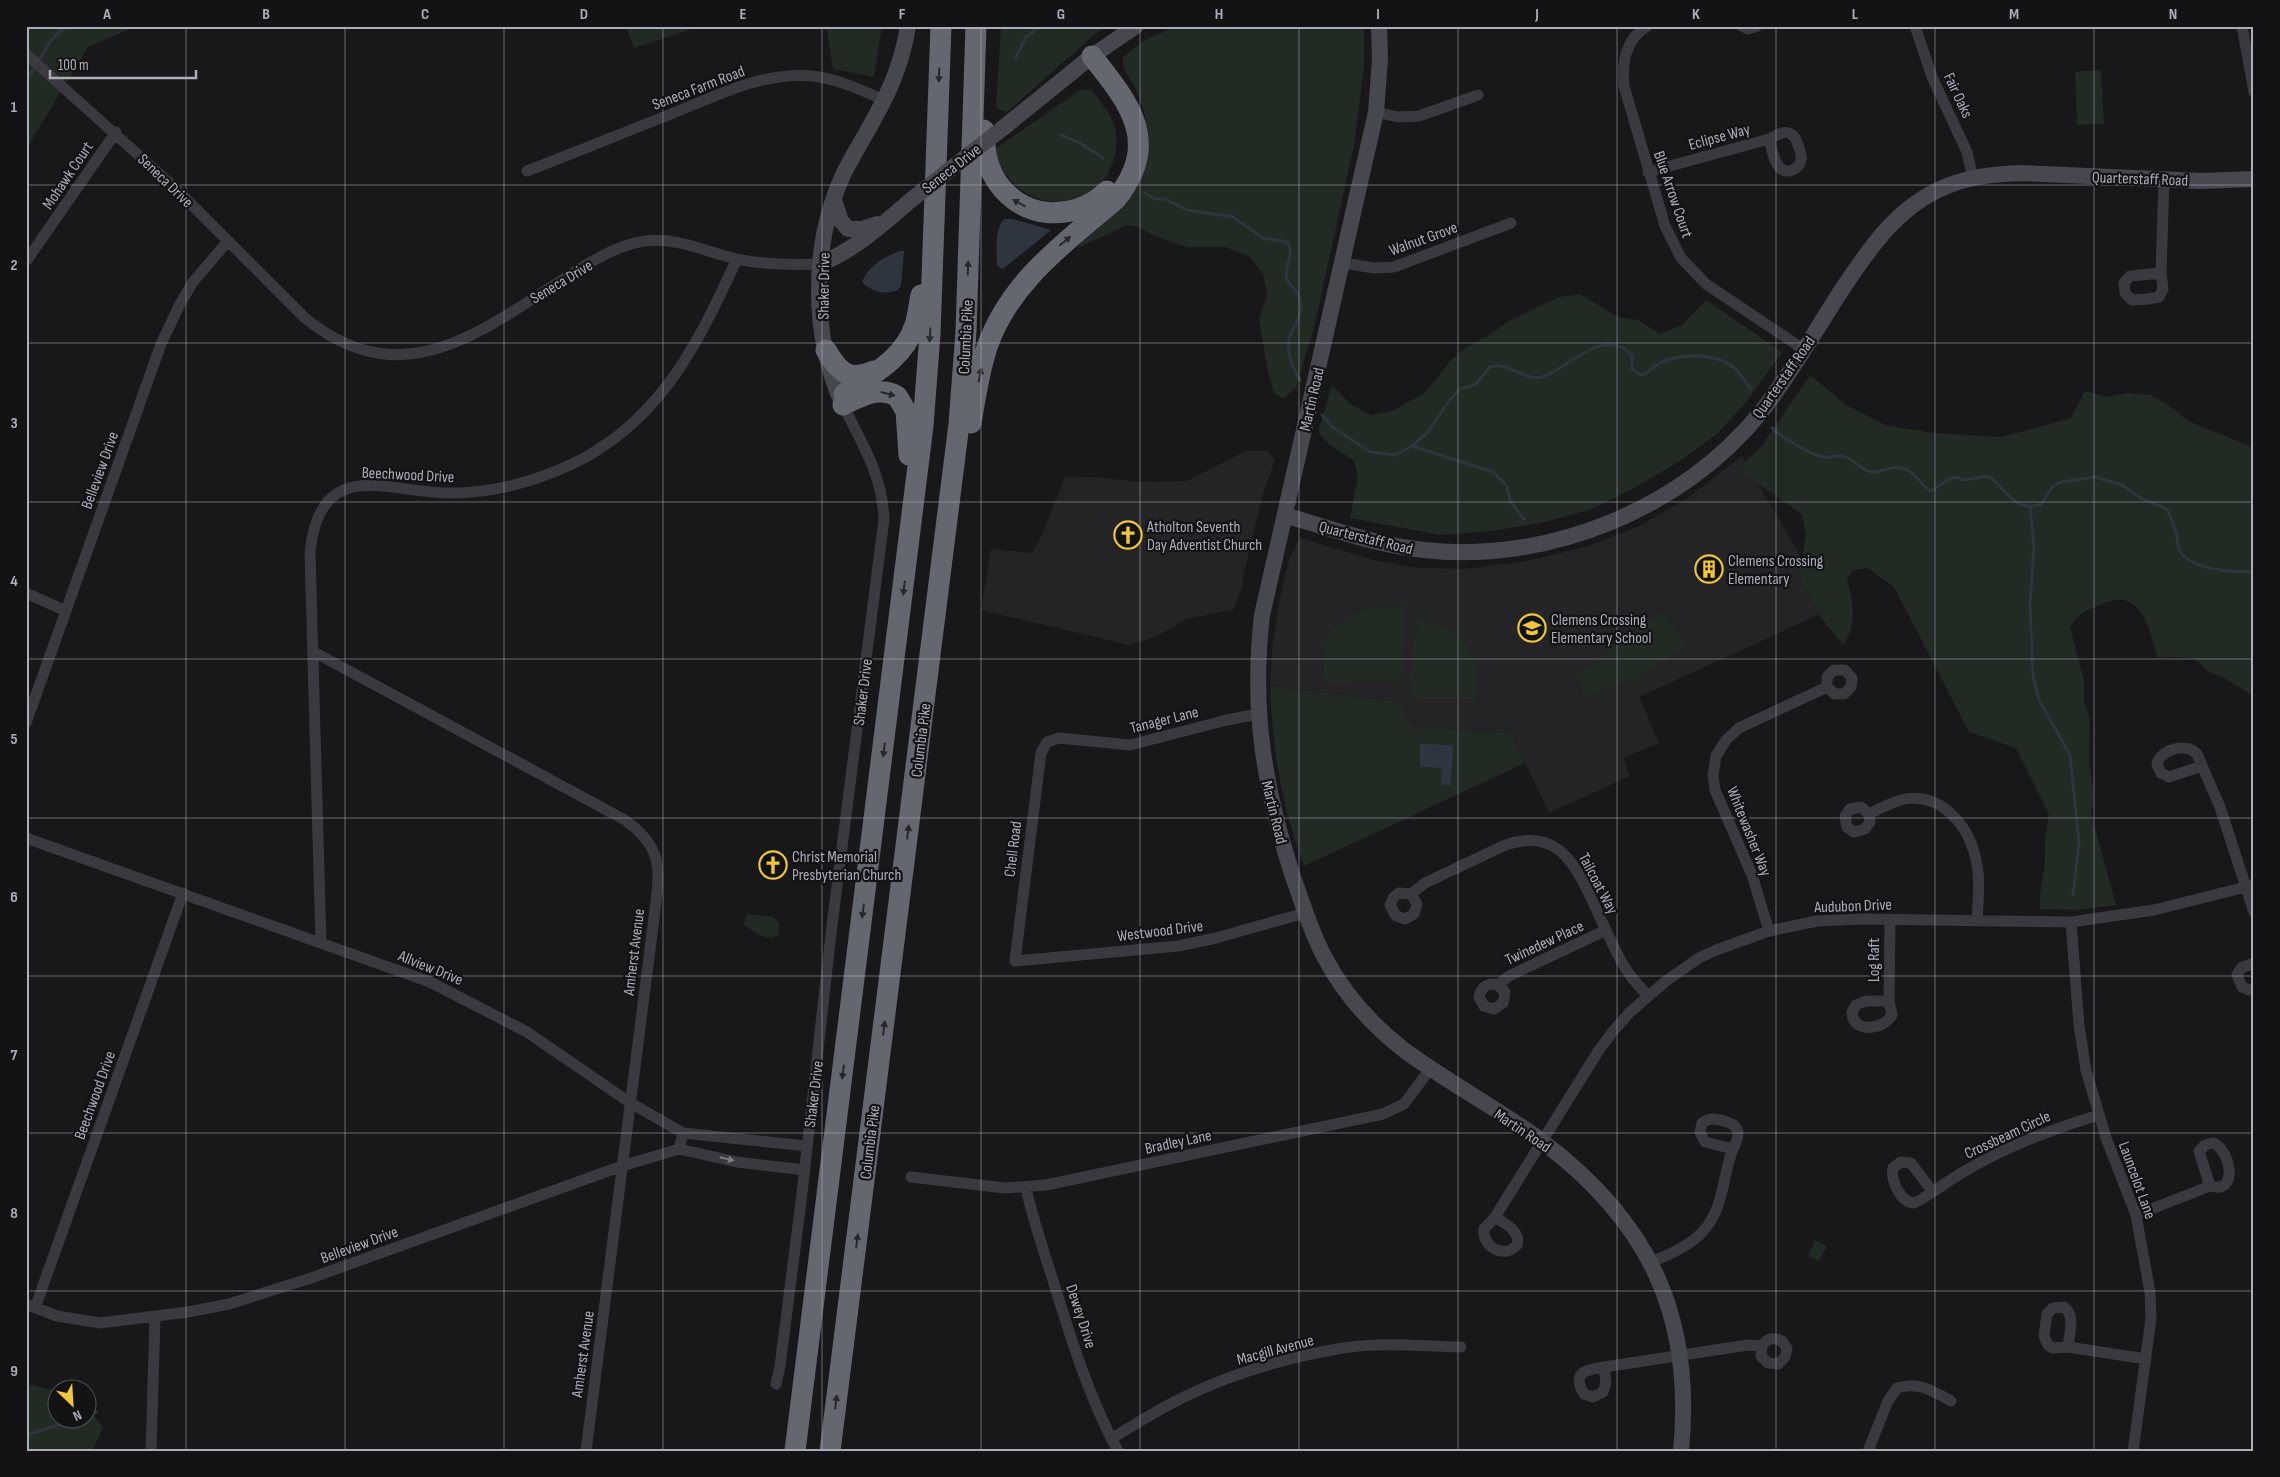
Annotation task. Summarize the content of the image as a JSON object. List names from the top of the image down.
{
  "streets": {
    "highway": ["Columbia Pike"],
    "street": [
      "Seneca Farm Road",
      "Fair Oaks",
      "Eclipse Way",
      "Seneca Drive",
      "Mohawk Court",
      "Quarterstaff Road",
      "Blue Arrow Court",
      "Walnut Grove",
      "Shaker Drive",
      "Martin Road",
      "Belleview Drive",
      "Beechwood Drive",
      "Tanager Lane",
      "Whitewasher Way",
      "Chell Road",
      "Tailcoat Way",
      "Audubon Drive",
      "Westwood Drive",
      "Twinedew Place",
      "Amherst Avenue",
      "Log Raft",
      "Allview Drive",
      "Crossbeam Circle",
      "Bradley Lane",
      "Launcelot Lane",
      "Dewey Drive",
      "Macgill Avenue"
    ]
  },
  "crossings": [
    ["Seneca Farm Road", "Shaker Drive"],
    ["Fair Oaks", "Quarterstaff Road"],
    ["Eclipse Way", "Blue Arrow Court"],
    ["Seneca Drive", "Mohawk Court"],
    ["Seneca Drive", "Shaker Drive"],
    ["Seneca Drive", "Belleview Drive"],
    ["Seneca Drive", "Beechwood Drive"],
    ["Quarterstaff Road", "Blue Arrow Court"],
    ["Quarterstaff Road", "Martin Road"],
    ["Walnut Grove", "Martin Road"],
    ["Shaker Drive", "Allview Drive"],
    ["Martin Road", "Tanager Lane"],
    ["Martin Road", "Audubon Drive"],
    ["Martin Road", "Westwood Drive"],
    ["Martin Road", "Bradley Lane"],
    ["Belleview Drive", "Beechwood Drive"],
    ["Belleview Drive", "Amherst Avenue"],
    ["Beechwood Drive", "Amherst Avenue"],
    ["Beechwood Drive", "Allview Drive"],
    ["Tanager Lane", "Chell Road"],
    ["Whitewasher Way", "Audubon Drive"],
    ["Chell Road", "Westwood Drive"],
    ["Tailcoat Way", "Audubon Drive"],
    ["Tailcoat Way", "Twinedew Place"],
    ["Audubon Drive", "Log Raft"],
    ["Audubon Drive", "Launcelot Lane"],
    ["Amherst Avenue", "Allview Drive"],
    ["Crossbeam Circle", "Launcelot Lane"],
    ["Bradley Lane", "Dewey Drive"],
    ["Dewey Drive", "Macgill Avenue"]
  ],
  "places": {
    "church": ["Atholton Seventh Day Adventist Church", "Christ Memorial Presbyterian Church"],
    "building": ["Clemens Crossing Elementary"],
    "school or university": ["Clemens Crossing Elementary School"]
  },
  "scale_bar": "100 m",
  "north": "bottom right",
  "grid": {
    "columns": [
      "A",
      "B",
      "C",
      "D",
      "E",
      "F",
      "G",
      "H",
      "I",
      "J",
      "K",
      "L",
      "M",
      "N"
    ],
    "rows": [
      "1",
      "2",
      "3",
      "4",
      "5",
      "6",
      "7",
      "8",
      "9"
    ]
  }
}
